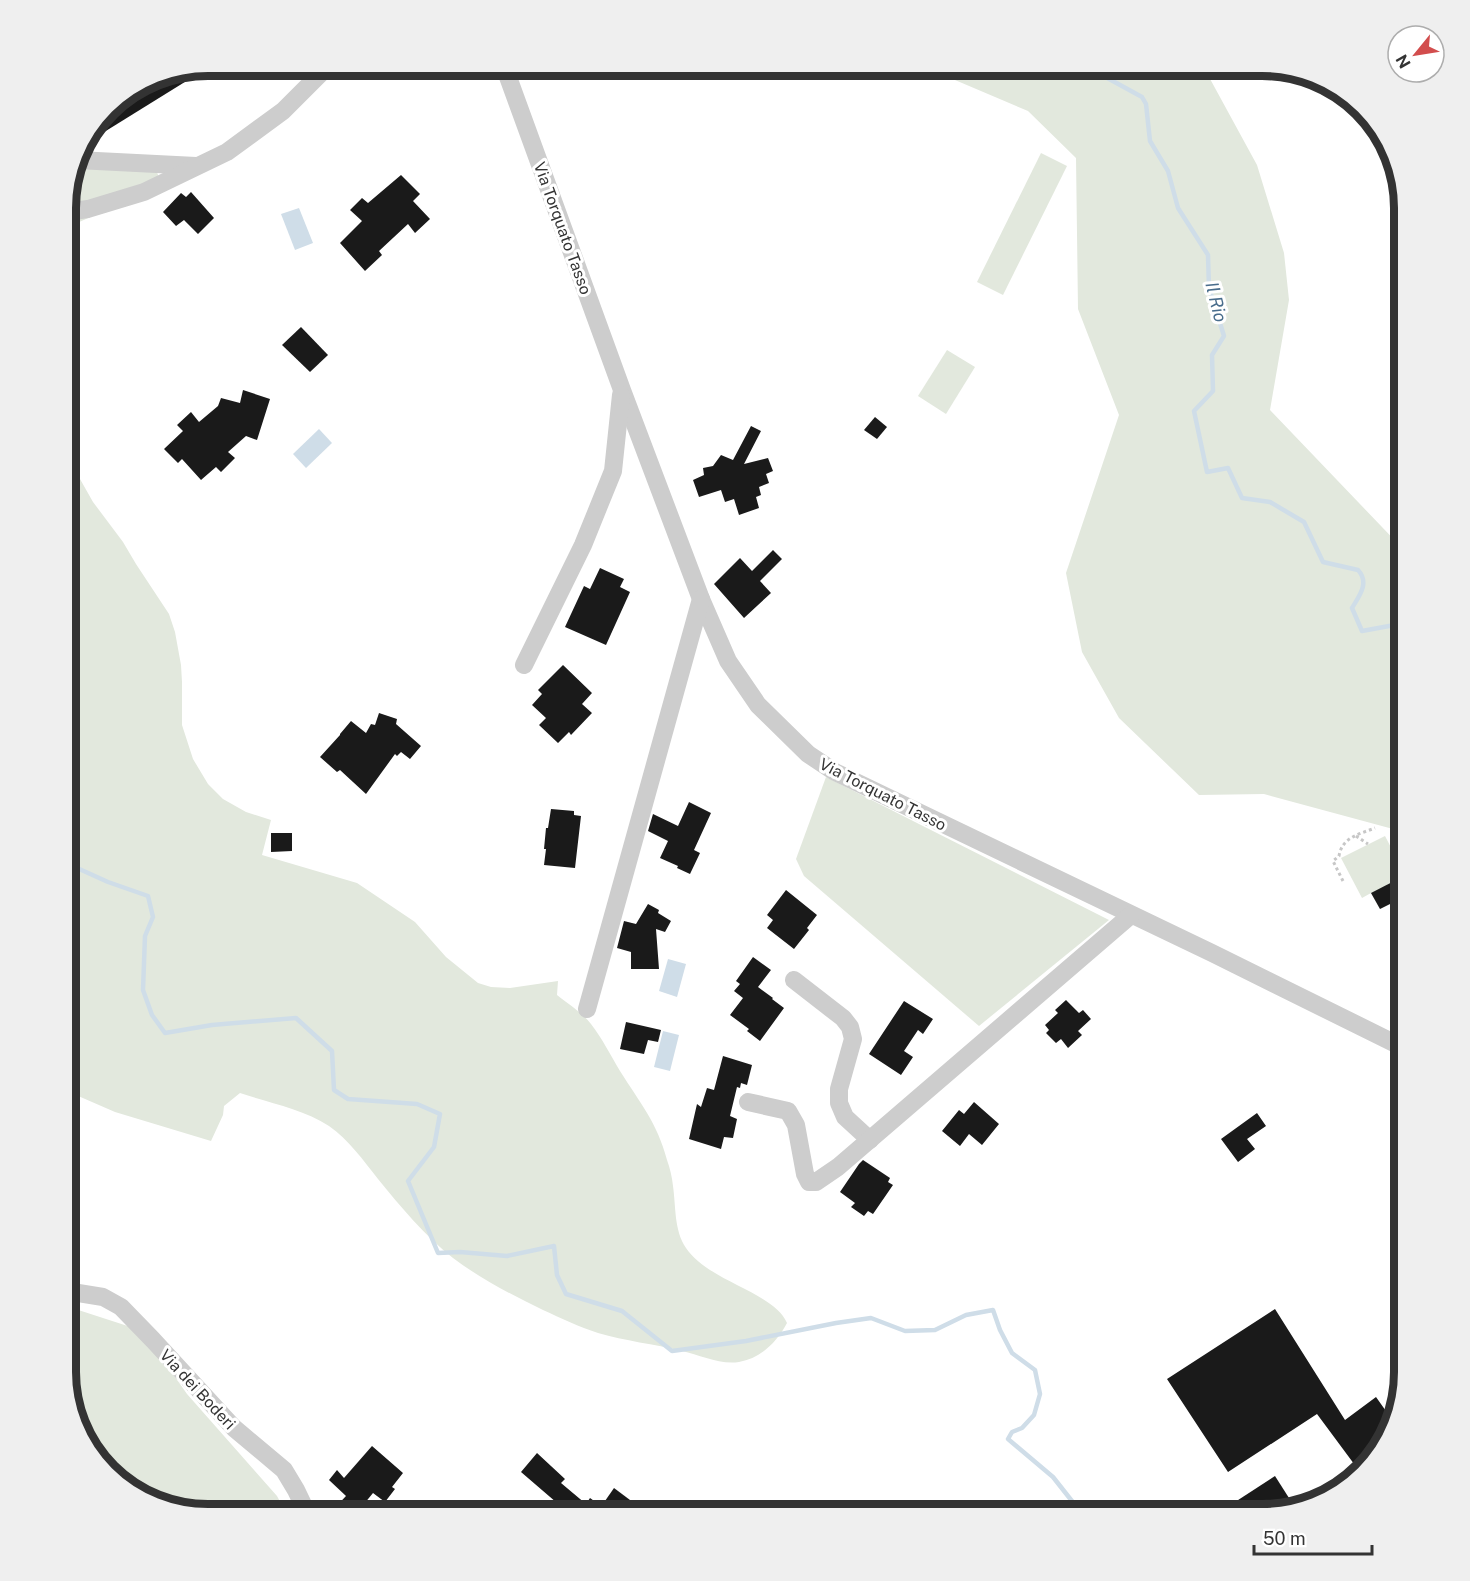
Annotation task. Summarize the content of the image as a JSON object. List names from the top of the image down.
{
  "streets": {
    "street": ["Via Torquato Tasso", "Via dei Boderi"]
  },
  "water": ["Il Rio"],
  "scale_bar": "50 m",
  "north": "bottom left"
}
